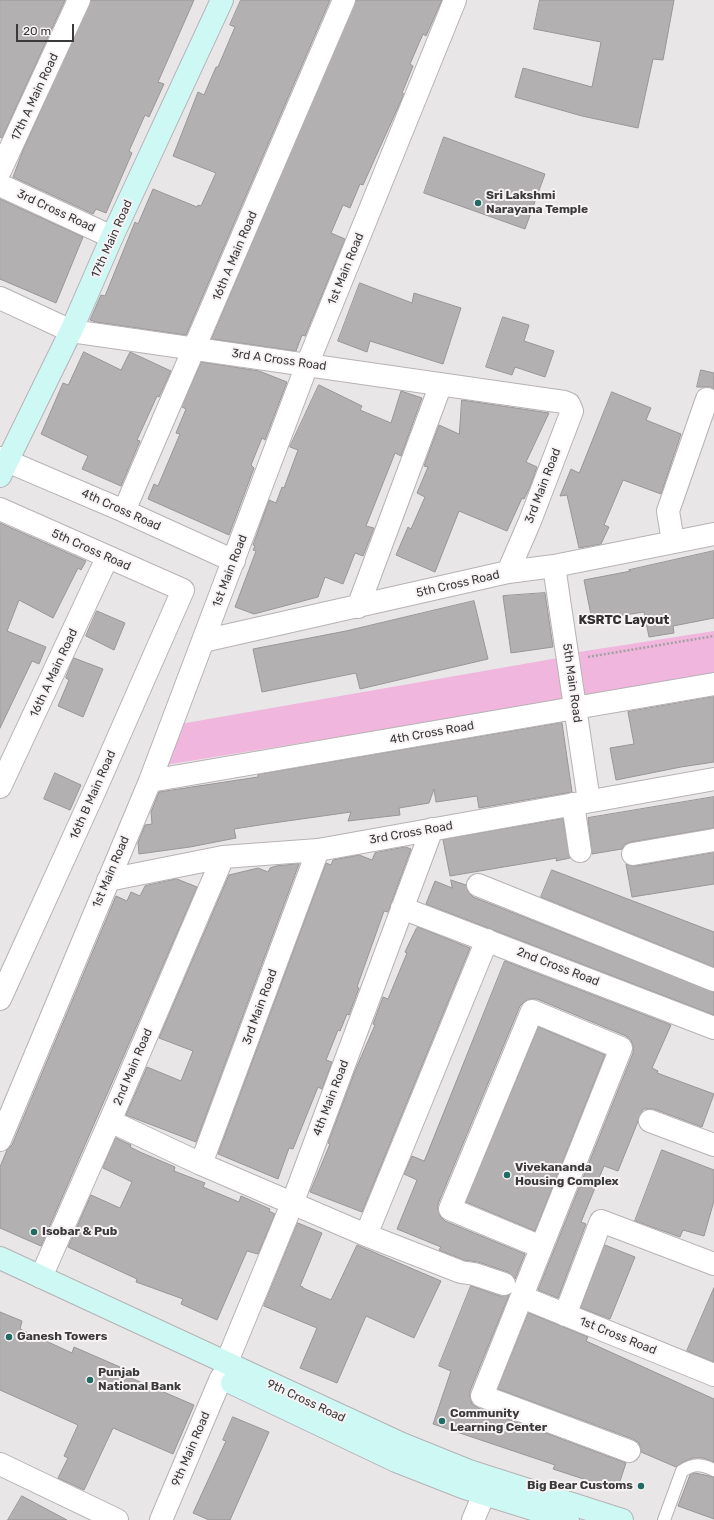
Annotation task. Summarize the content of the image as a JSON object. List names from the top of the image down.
{
  "streets": {
    "main road": ["17th Main Road", "9th Cross Road"],
    "street": [
      "17th A Main Road",
      "3rd Cross Road",
      "16th A Main Road",
      "1st Main Road",
      "3rd A Cross Road",
      "3rd Main Road",
      "4th Cross Road",
      "5th Cross Road",
      "5th Main Road",
      "16th B Main Road",
      "2nd Cross Road",
      "2nd Main Road",
      "4th Main Road",
      "1st Cross Road",
      "9th Main Road"
    ]
  },
  "crossings": [
    ["3rd Cross Road", "17th Main Road"],
    ["3rd Cross Road", "1st Main Road"],
    ["3rd Cross Road", "3rd Main Road"],
    ["3rd Cross Road", "5th Main Road"],
    ["3rd Cross Road", "2nd Main Road"],
    ["3rd Cross Road", "4th Main Road"],
    ["17th Main Road", "3rd A Cross Road"],
    ["17th Main Road", "4th Cross Road"],
    ["16th A Main Road", "3rd A Cross Road"],
    ["16th A Main Road", "4th Cross Road"],
    ["16th A Main Road", "5th Cross Road"],
    ["1st Main Road", "3rd A Cross Road"],
    ["1st Main Road", "4th Cross Road"],
    ["1st Main Road", "5th Cross Road"],
    ["3rd A Cross Road", "3rd Main Road"],
    ["3rd Main Road", "5th Cross Road"],
    ["4th Cross Road", "5th Main Road"],
    ["5th Cross Road", "5th Main Road"],
    ["5th Cross Road", "16th B Main Road"],
    ["2nd Cross Road", "4th Main Road"],
    ["2nd Main Road", "9th Cross Road"],
    ["4th Main Road", "9th Cross Road"],
    ["4th Main Road", "9th Main Road"],
    ["9th Cross Road", "9th Main Road"]
  ],
  "districts": ["KSRTC Layout"],
  "places": [
    "Sri Lakshmi Narayana Temple",
    "Vivekananda Housing Complex",
    "Isobar & Pub",
    "Ganesh Towers",
    "Punjab National Bank",
    "Community Learning Center",
    "Big Bear Customs"
  ],
  "scale_bar": "20 m"
}
